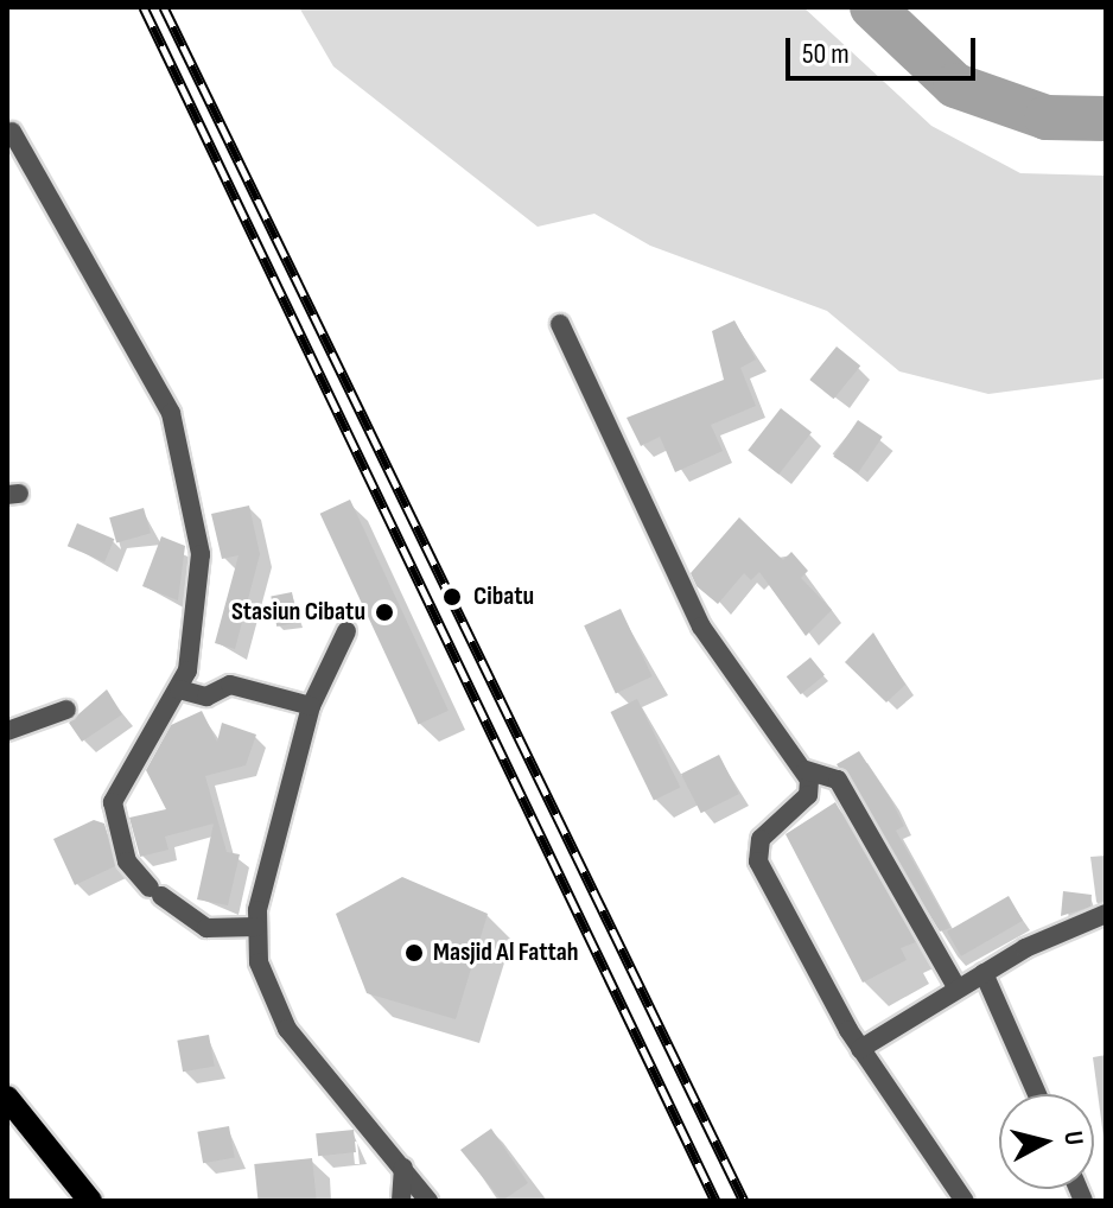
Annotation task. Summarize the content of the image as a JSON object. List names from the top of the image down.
{
  "places": ["Cibatu", "Stasiun Cibatu", "Masjid Al Fattah"],
  "scale_bar": "50 m",
  "north": "right"
}
